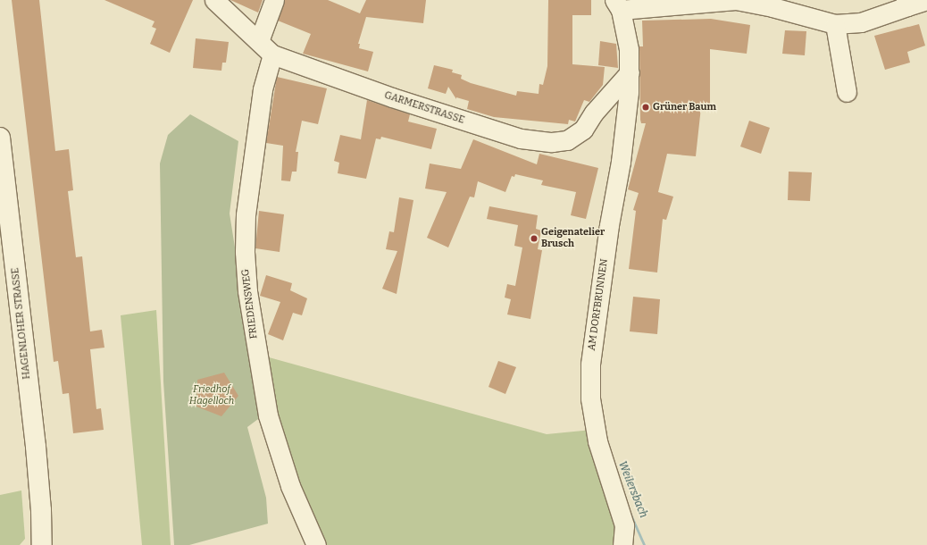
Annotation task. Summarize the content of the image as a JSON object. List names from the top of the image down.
{
  "streets": {
    "street": [
      "GARMERSTRASSE",
      "FRIEDENSWEG",
      "AM DORFBRUNNEN",
      "HAGENLOHER STRASSE"
    ]
  },
  "crossings": [
    ["GARMERSTRASSE", "FRIEDENSWEG"],
    ["GARMERSTRASSE", "AM DORFBRUNNEN"]
  ],
  "water": ["Weilersbach"],
  "parks": ["Friedhof Hagelloch"],
  "places": ["Grüner Baum", "Geigenatelier Brusch"]
}
